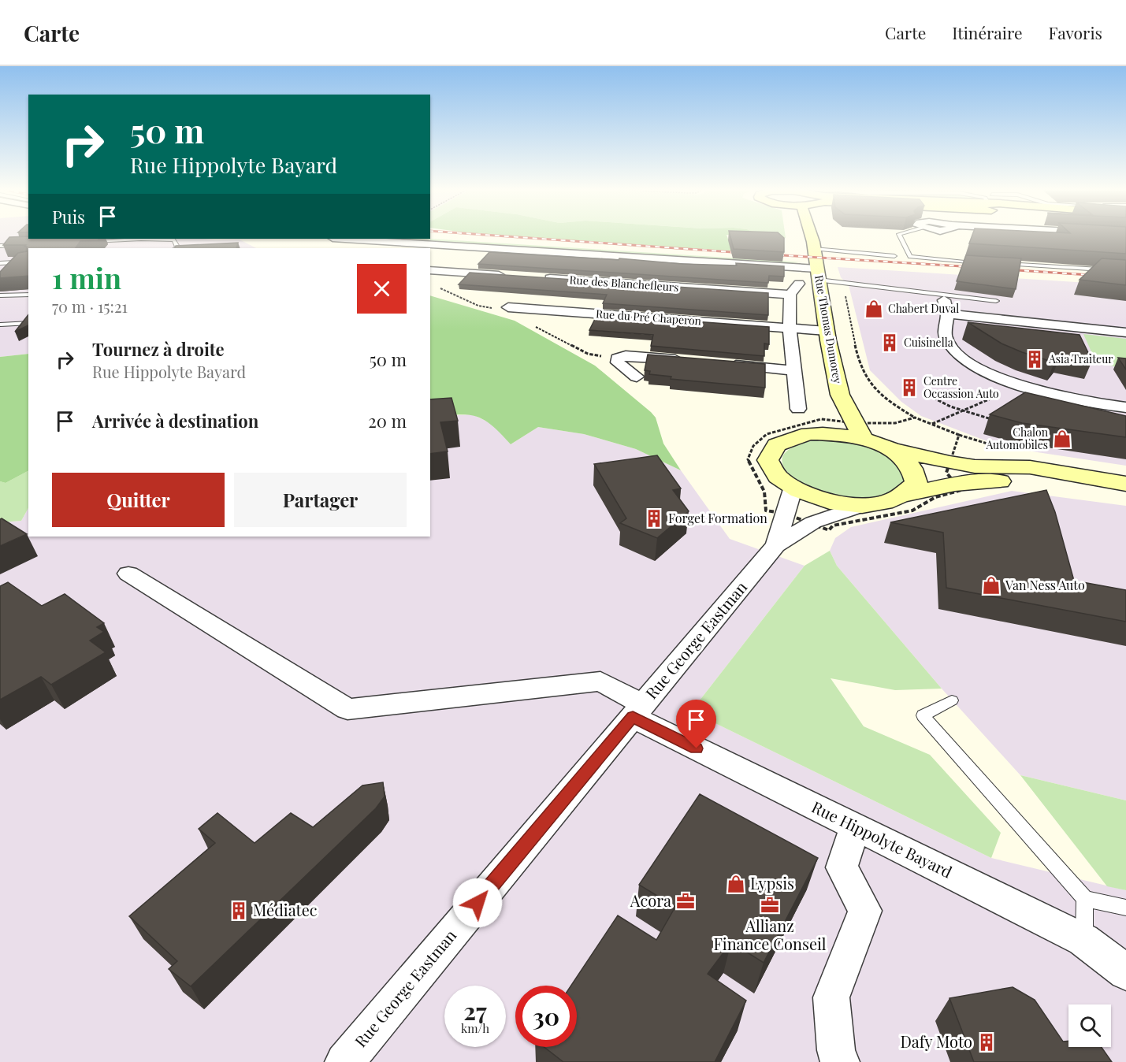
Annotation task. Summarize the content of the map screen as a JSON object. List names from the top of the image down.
{
  "streets": {
    "street": [
      "Rue des Blanchefleurs",
      "Rue du Pré Chaperon",
      "Rue Thomas Dumorey",
      "Rue George Eastman",
      "Rue Hippolyte Bayard"
    ]
  },
  "crossings": [
    ["Rue du Pré Chaperon", "Rue Thomas Dumorey"],
    ["Rue George Eastman", "Rue Hippolyte Bayard"]
  ],
  "places": {
    "shop": [
      "Chabert Duval",
      "Chalon Automobiles",
      "Van Ness Auto",
      "Lypsis"
    ],
    "building": [
      "Cuisinella",
      "Asia Traiteur",
      "Centre Occassion Auto",
      "Forget Formation",
      "Médiatec",
      "Dafy Moto"
    ],
    "office": ["Acora", "Allianz Finance Conseil"]
  },
  "page": {
    "header": "Carte",
    "nav": ["Carte", "Itinéraire", "Favoris"],
    "turn": ["50 m", "Rue Hippolyte Bayard"],
    "then": "Puis",
    "heading": ["1 min", "70 m · 15:21"],
    "list": [
      {
        "name": "Tournez à droite",
        "note": "Rue Hippolyte Bayard",
        "value": "50 m"
      },
      {
        "name": "Arrivée à destination",
        "value": "20 m"
      }
    ],
    "buttons": ["Quitter", "Partager"],
    "speed": "27 km/h",
    "limit": "30"
  }
}
